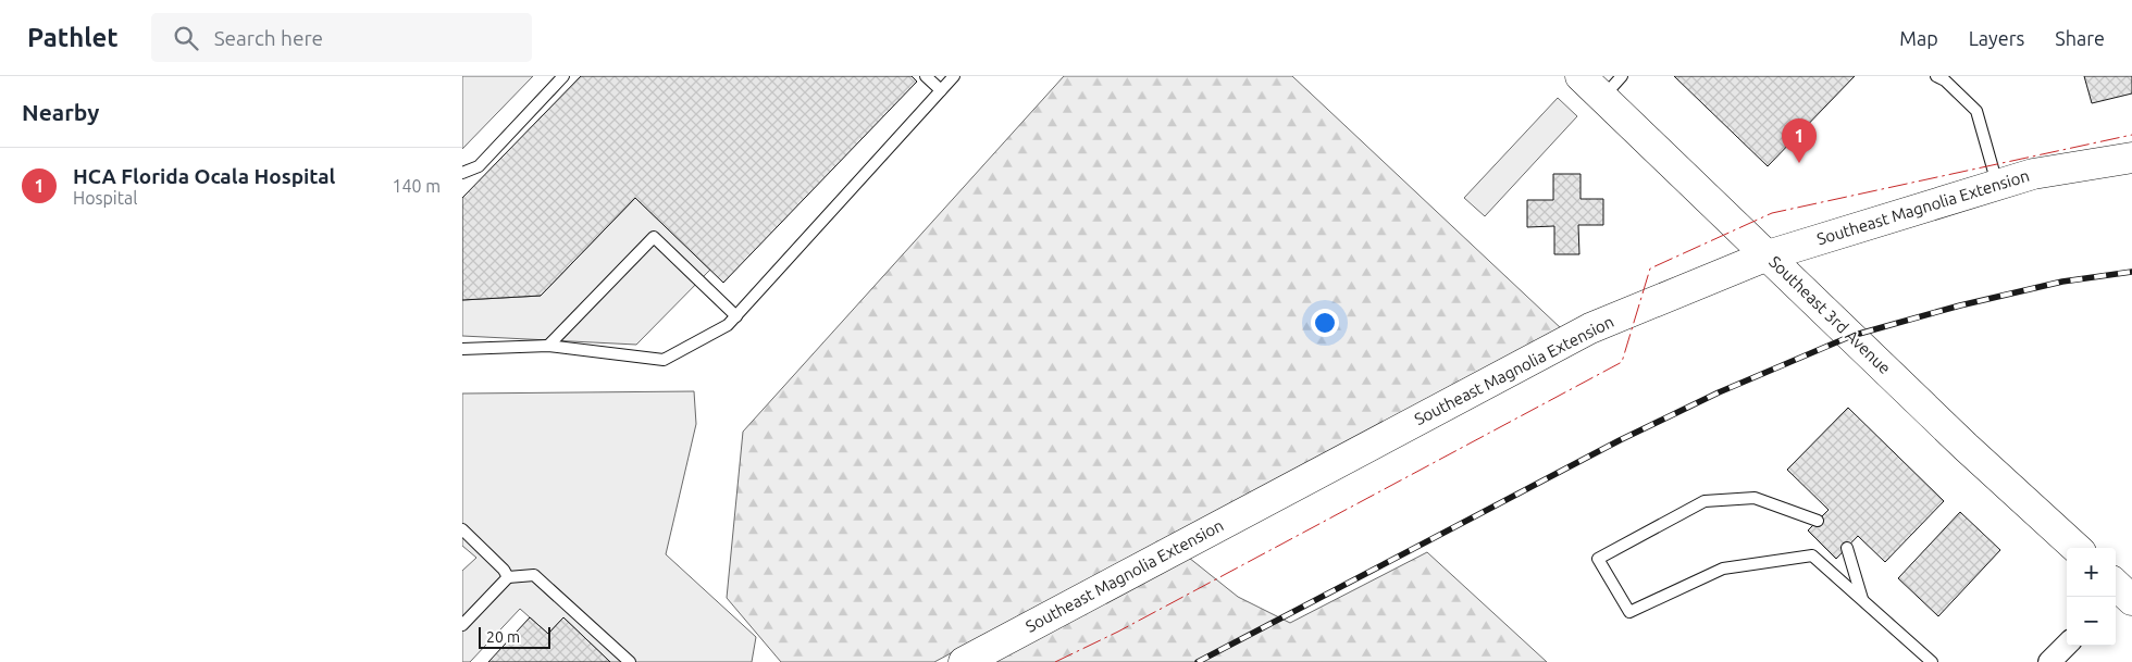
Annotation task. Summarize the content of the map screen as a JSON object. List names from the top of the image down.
{
  "streets": {
    "main road": ["Southeast Magnolia Extension", "Southeast 3rd Avenue"]
  },
  "crossings": [
    ["Southeast Magnolia Extension", "Southeast 3rd Avenue"]
  ],
  "scale_bar": "20 m",
  "page": {
    "header": "Pathlet",
    "search": "Search here",
    "nav": ["Map", "Layers", "Share"],
    "heading": "Nearby",
    "pins": "1",
    "list": [
      {
        "mark": "1",
        "name": "HCA Florida Ocala Hospital",
        "note": "Hospital",
        "value": "140 m"
      }
    ],
    "map_buttons": ["+", "−"],
    "scale": "20 m"
  }
}
